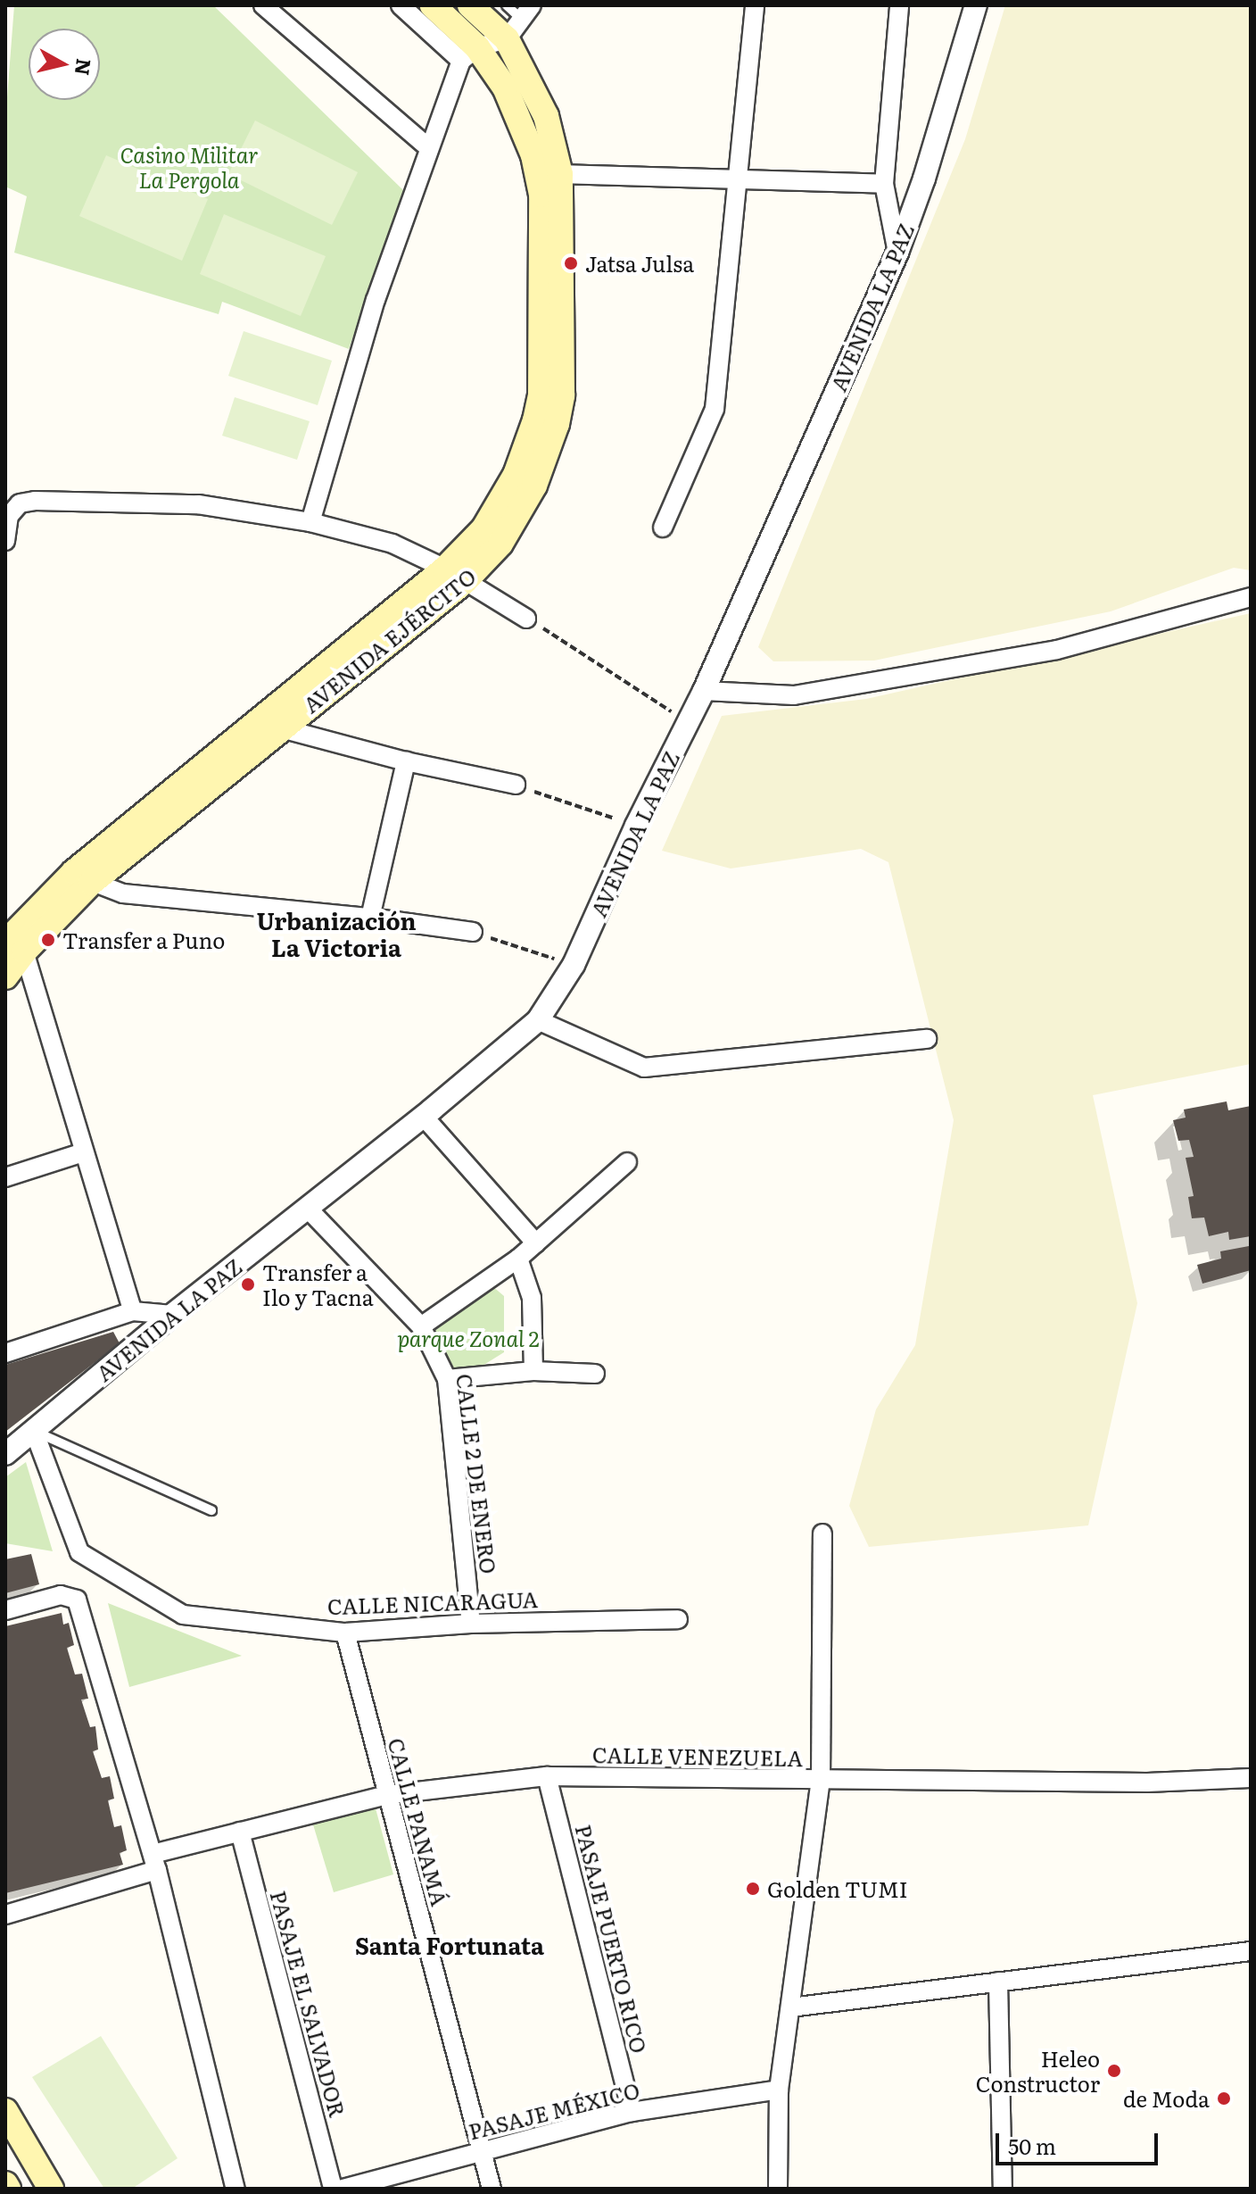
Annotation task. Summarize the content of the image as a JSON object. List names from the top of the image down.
{
  "streets": {
    "main road": ["AVENIDA EJÉRCITO"],
    "street": [
      "AVENIDA LA PAZ",
      "CALLE 2 DE ENERO",
      "CALLE NICARAGUA",
      "CALLE VENEZUELA",
      "CALLE PANAMÁ",
      "PASAJE PUERTO RICO",
      "PASAJE EL SALVADOR",
      "PASAJE MÉXICO"
    ]
  },
  "crossings": [
    ["AVENIDA LA PAZ", "CALLE 2 DE ENERO"],
    ["AVENIDA LA PAZ", "CALLE NICARAGUA"],
    ["CALLE 2 DE ENERO", "CALLE NICARAGUA"],
    ["CALLE NICARAGUA", "CALLE PANAMÁ"],
    ["CALLE VENEZUELA", "CALLE PANAMÁ"],
    ["CALLE VENEZUELA", "PASAJE PUERTO RICO"],
    ["CALLE VENEZUELA", "PASAJE EL SALVADOR"],
    ["CALLE PANAMÁ", "PASAJE MÉXICO"],
    ["PASAJE PUERTO RICO", "PASAJE MÉXICO"]
  ],
  "districts": ["Urbanización La Victoria", "Santa Fortunata"],
  "parks": ["Casino Militar La Pergola", "parque Zonal 2"],
  "places": [
    "Jatsa Julsa",
    "Transfer a Puno",
    "Transfer a Ilo y Tacna",
    "Golden TUMI",
    "Heleo Constructor",
    "de Moda"
  ],
  "scale_bar": "50 m",
  "north": "right"
}
